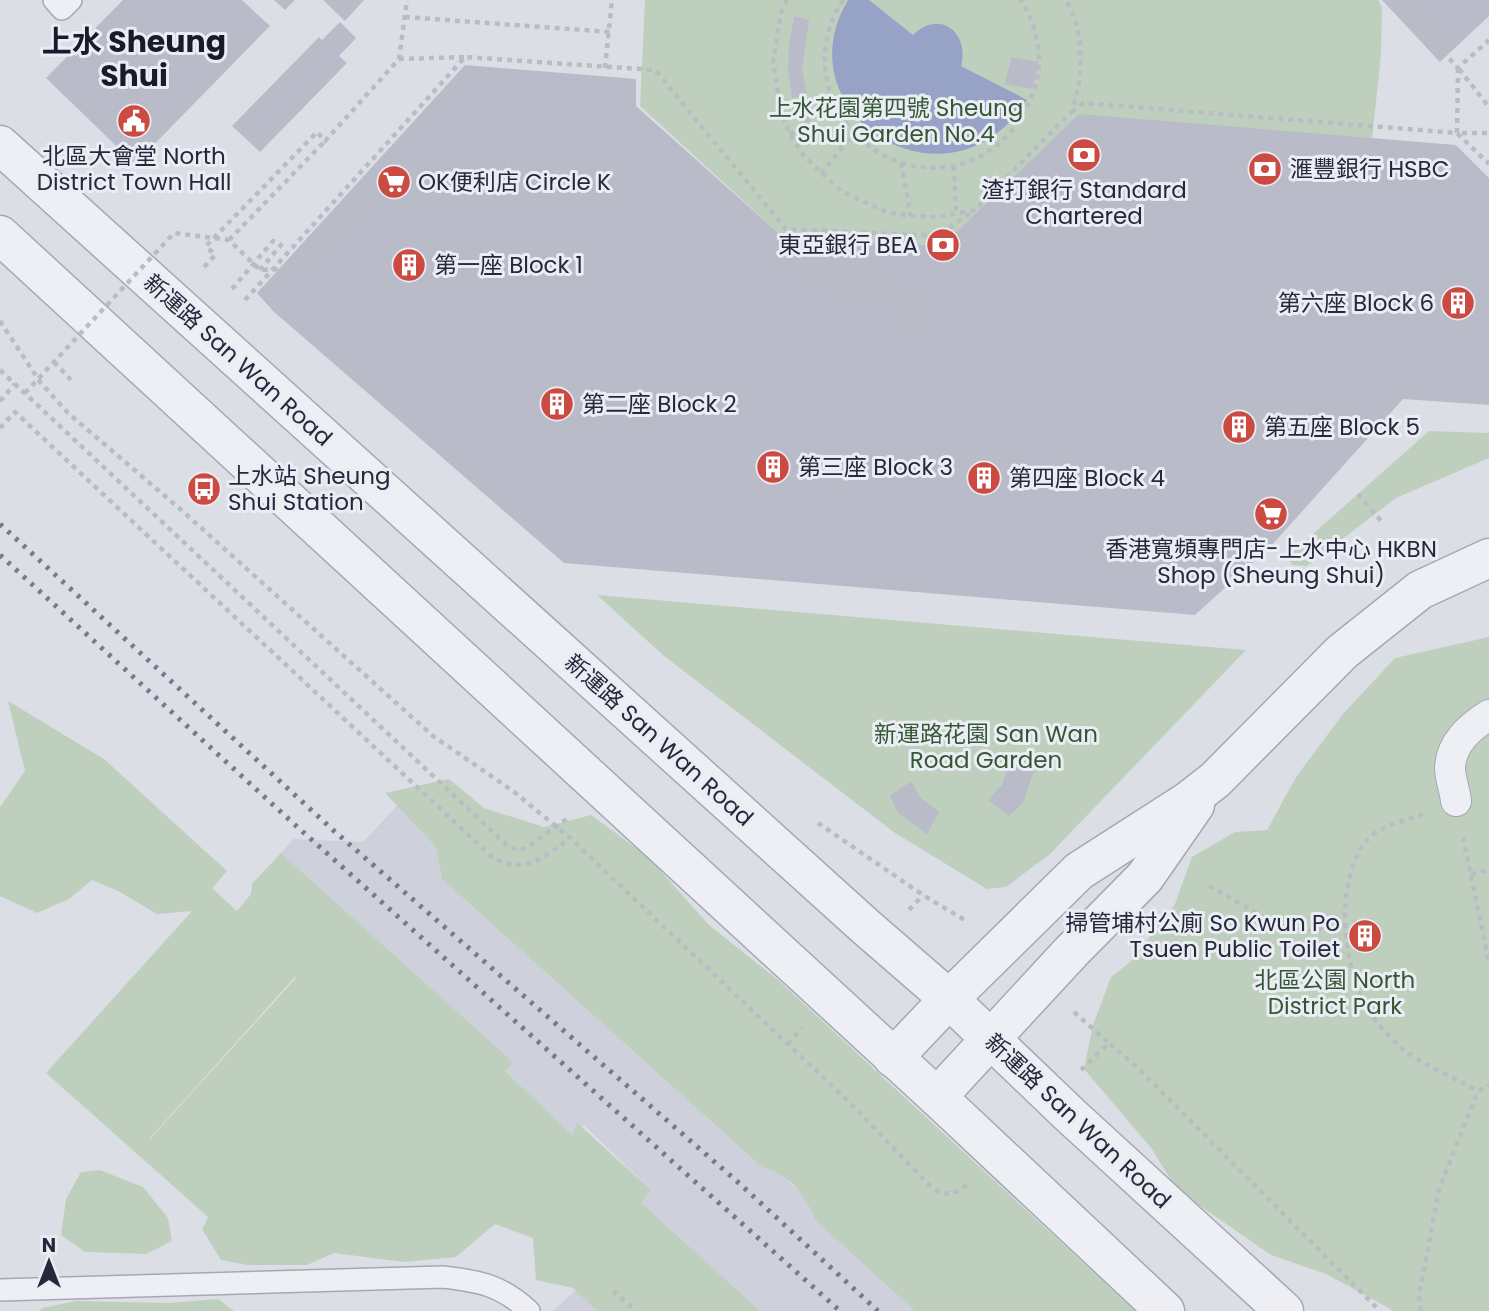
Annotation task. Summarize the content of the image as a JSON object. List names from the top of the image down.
{
  "streets": {
    "street": ["新運路 San Wan Road"]
  },
  "districts": ["上水 Sheung Shui"],
  "parks": ["上水花園第四號 Sheung Shui Garden No.4", "新運路花園 San Wan Road Garden", "北區公園 North District Park"],
  "places": {
    "public building": ["北區大會堂 North District Town Hall"],
    "bank": ["渣打銀行 Standard Chartered", "滙豐銀行 HSBC", "東亞銀行 BEA"],
    "supermarket": ["OK便利店 Circle K", "香港寬頻專門店-上水中心 HKBN Shop (Sheung Shui)"],
    "building": [
      "第一座 Block 1",
      "第六座 Block 6",
      "第二座 Block 2",
      "第五座 Block 5",
      "第三座 Block 3",
      "第四座 Block 4",
      "掃管埔村公廁 So Kwun Po Tsuen Public Toilet"
    ],
    "bus stop": ["上水站 Sheung Shui Station"]
  },
  "north": "top"
}
